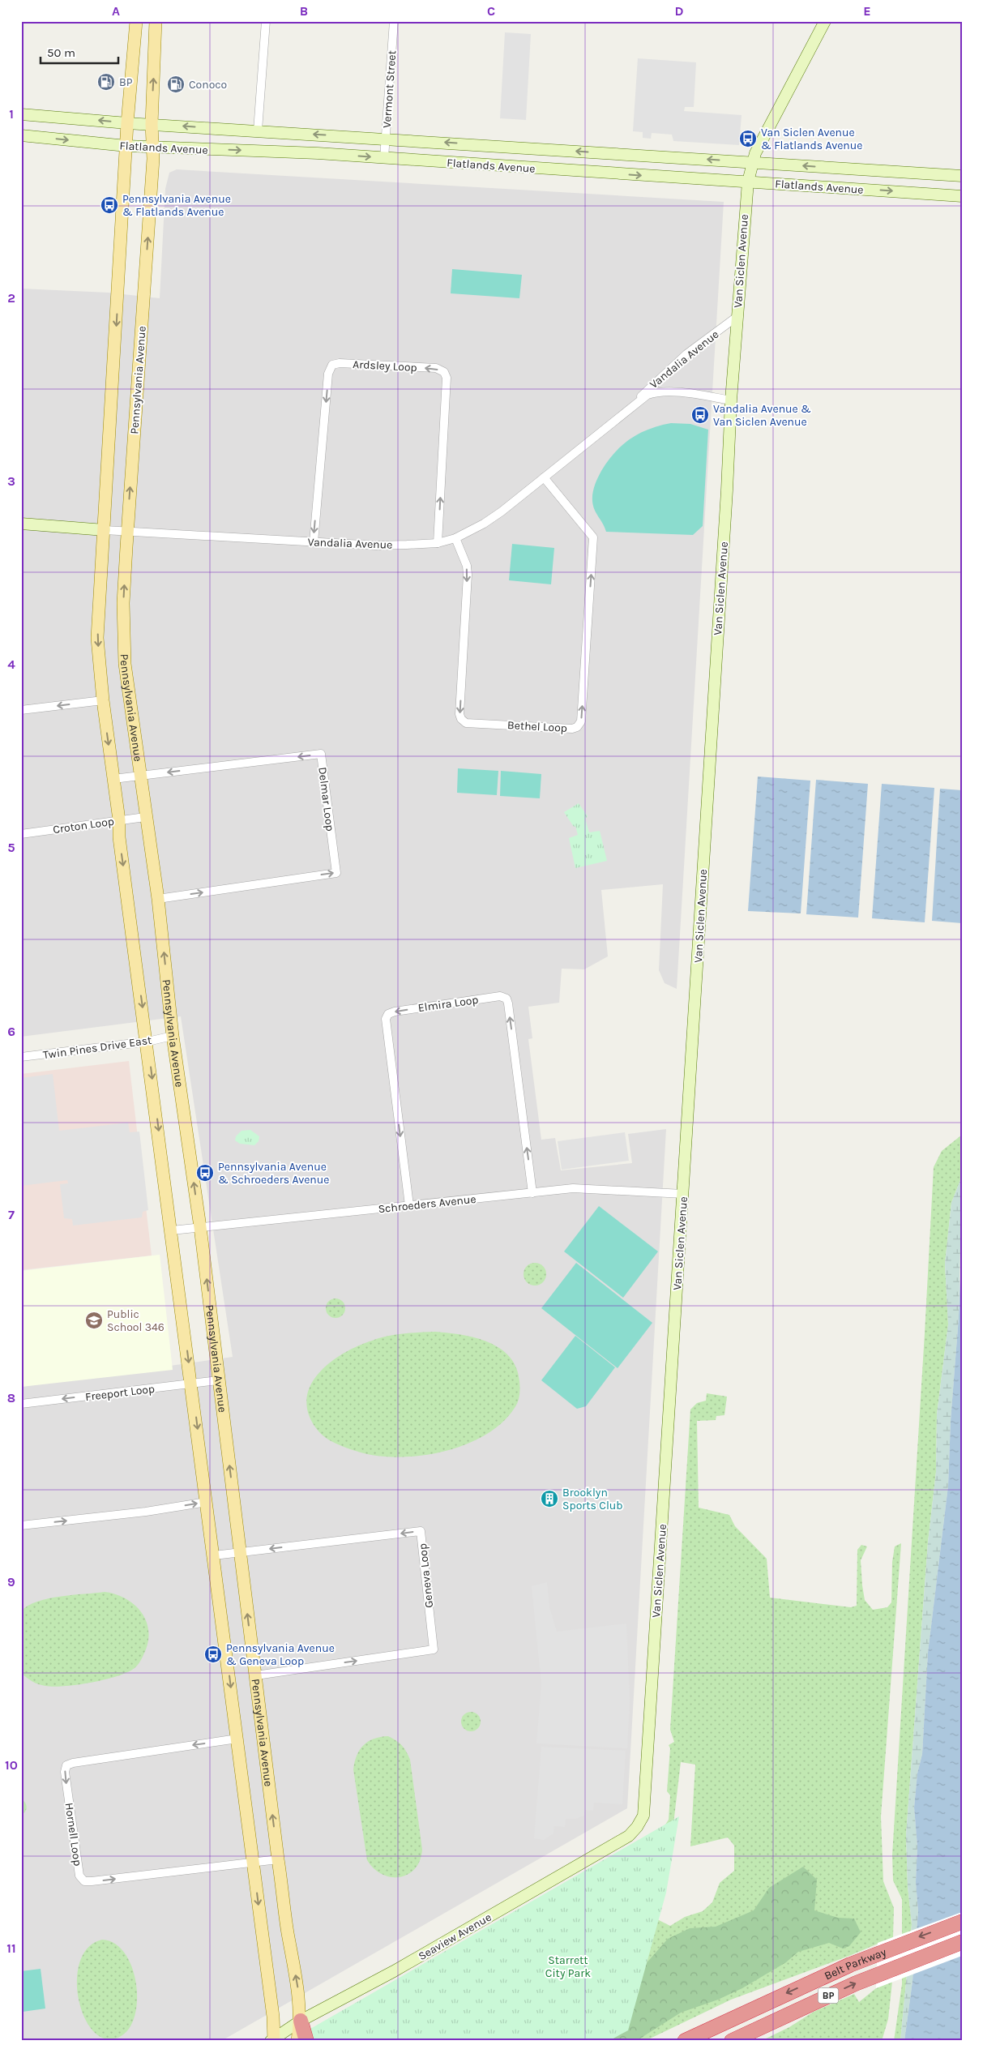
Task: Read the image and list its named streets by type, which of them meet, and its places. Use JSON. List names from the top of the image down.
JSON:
{
  "streets": {
    "highway": ["Belt Parkway", "BP"],
    "main road": ["Pennsylvania Avenue"],
    "street": [
      "Vermont Street",
      "Flatlands Avenue",
      "Van Siclen Avenue",
      "Vandalia Avenue",
      "Ardsley Loop",
      "Bethel Loop",
      "Delmar Loop",
      "Croton Loop",
      "Elmira Loop",
      "Twin Pines Drive East",
      "Schroeders Avenue",
      "Freeport Loop",
      "Geneva Loop",
      "Hornell Loop",
      "Seaview Avenue"
    ]
  },
  "crossings": [
    ["Vermont Street", "Flatlands Avenue"],
    ["Flatlands Avenue", "Van Siclen Avenue"],
    ["Flatlands Avenue", "Pennsylvania Avenue"],
    ["Van Siclen Avenue", "Vandalia Avenue"],
    ["Van Siclen Avenue", "Schroeders Avenue"],
    ["Van Siclen Avenue", "Seaview Avenue"],
    ["Vandalia Avenue", "Ardsley Loop"],
    ["Vandalia Avenue", "Pennsylvania Avenue"],
    ["Vandalia Avenue", "Bethel Loop"],
    ["Pennsylvania Avenue", "Delmar Loop"],
    ["Pennsylvania Avenue", "Croton Loop"],
    ["Pennsylvania Avenue", "Twin Pines Drive East"],
    ["Pennsylvania Avenue", "Schroeders Avenue"],
    ["Pennsylvania Avenue", "Freeport Loop"],
    ["Pennsylvania Avenue", "Geneva Loop"],
    ["Pennsylvania Avenue", "Hornell Loop"],
    ["Pennsylvania Avenue", "Seaview Avenue"],
    ["Elmira Loop", "Schroeders Avenue"]
  ],
  "one_way": ["Freeport Loop"],
  "parks": ["Starrett City Park"],
  "places": {
    "fuel station": ["BP", "Conoco"],
    "bus stop": [
      "Van Siclen Avenue & Flatlands Avenue",
      "Pennsylvania Avenue & Flatlands Avenue",
      "Vandalia Avenue & Van Siclen Avenue",
      "Pennsylvania Avenue & Schroeders Avenue",
      "Pennsylvania Avenue & Geneva Loop"
    ],
    "school or university": ["Public School 346"],
    "building": ["Brooklyn Sports Club"]
  },
  "scale_bar": "50 m",
  "grid": {
    "columns": [
      "A",
      "B",
      "C",
      "D",
      "E"
    ],
    "rows": [
      "1",
      "2",
      "3",
      "4",
      "5",
      "6",
      "7",
      "8",
      "9",
      "10",
      "11"
    ]
  }
}
